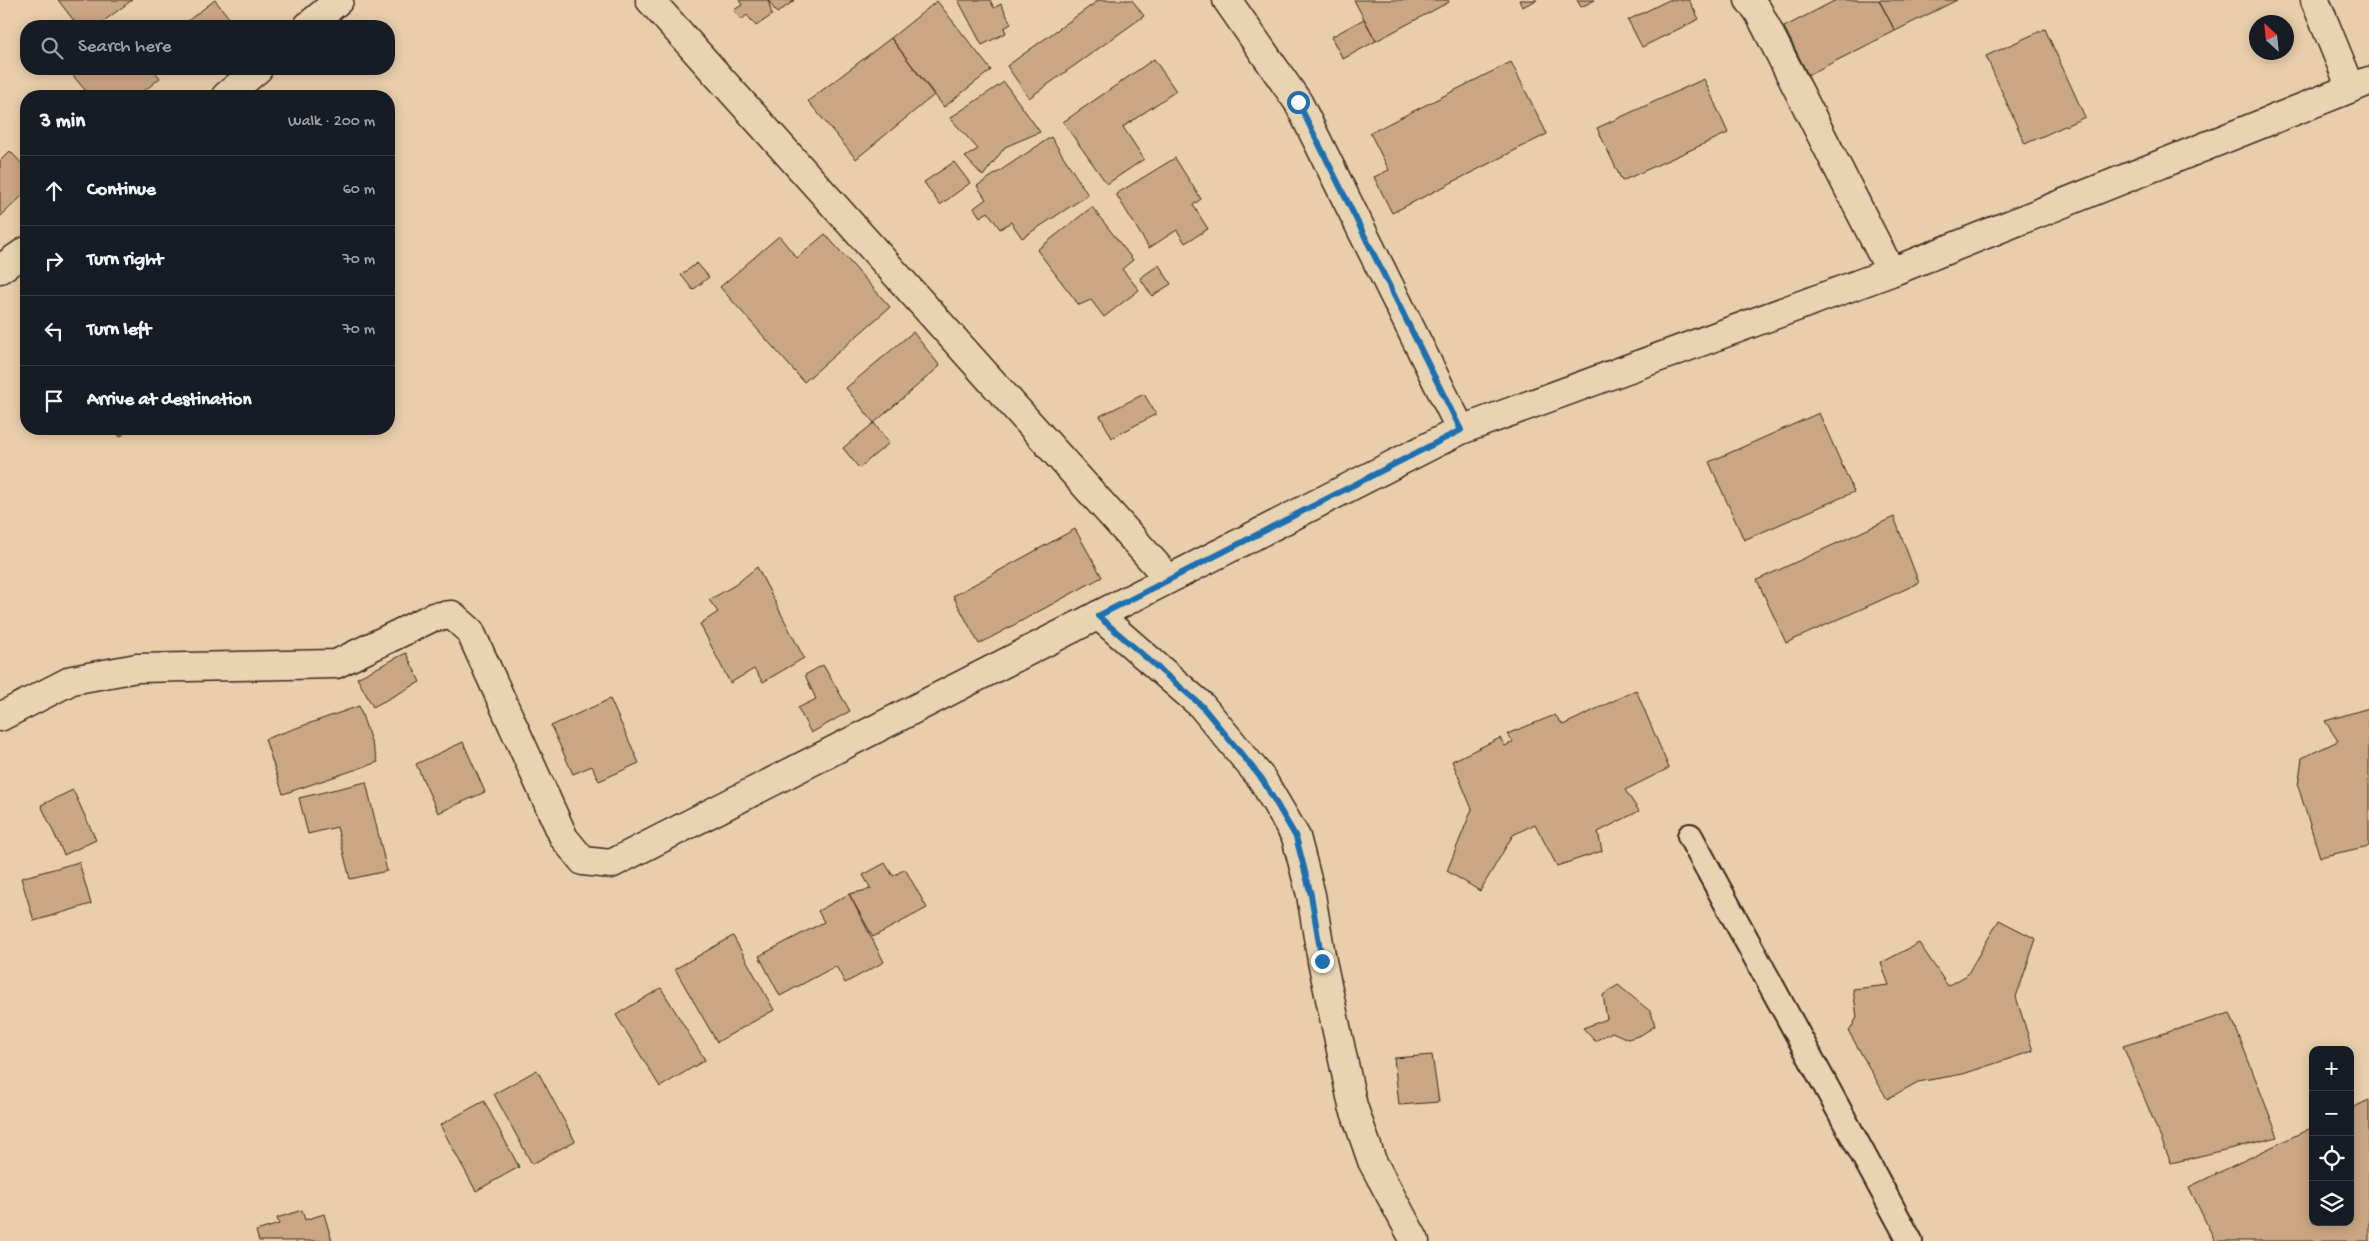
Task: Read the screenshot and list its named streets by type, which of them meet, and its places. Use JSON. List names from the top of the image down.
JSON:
{
  "north": "top left",
  "page": {
    "search": "Search here",
    "heading": ["3 min", "Walk · 200 m"],
    "list": [
      ["Continue", "60 m"],
      ["Turn right", "70 m"],
      ["Turn left", "70 m"],
      "Arrive at destination"
    ],
    "map_buttons": ["+", "−"]
  }
}
